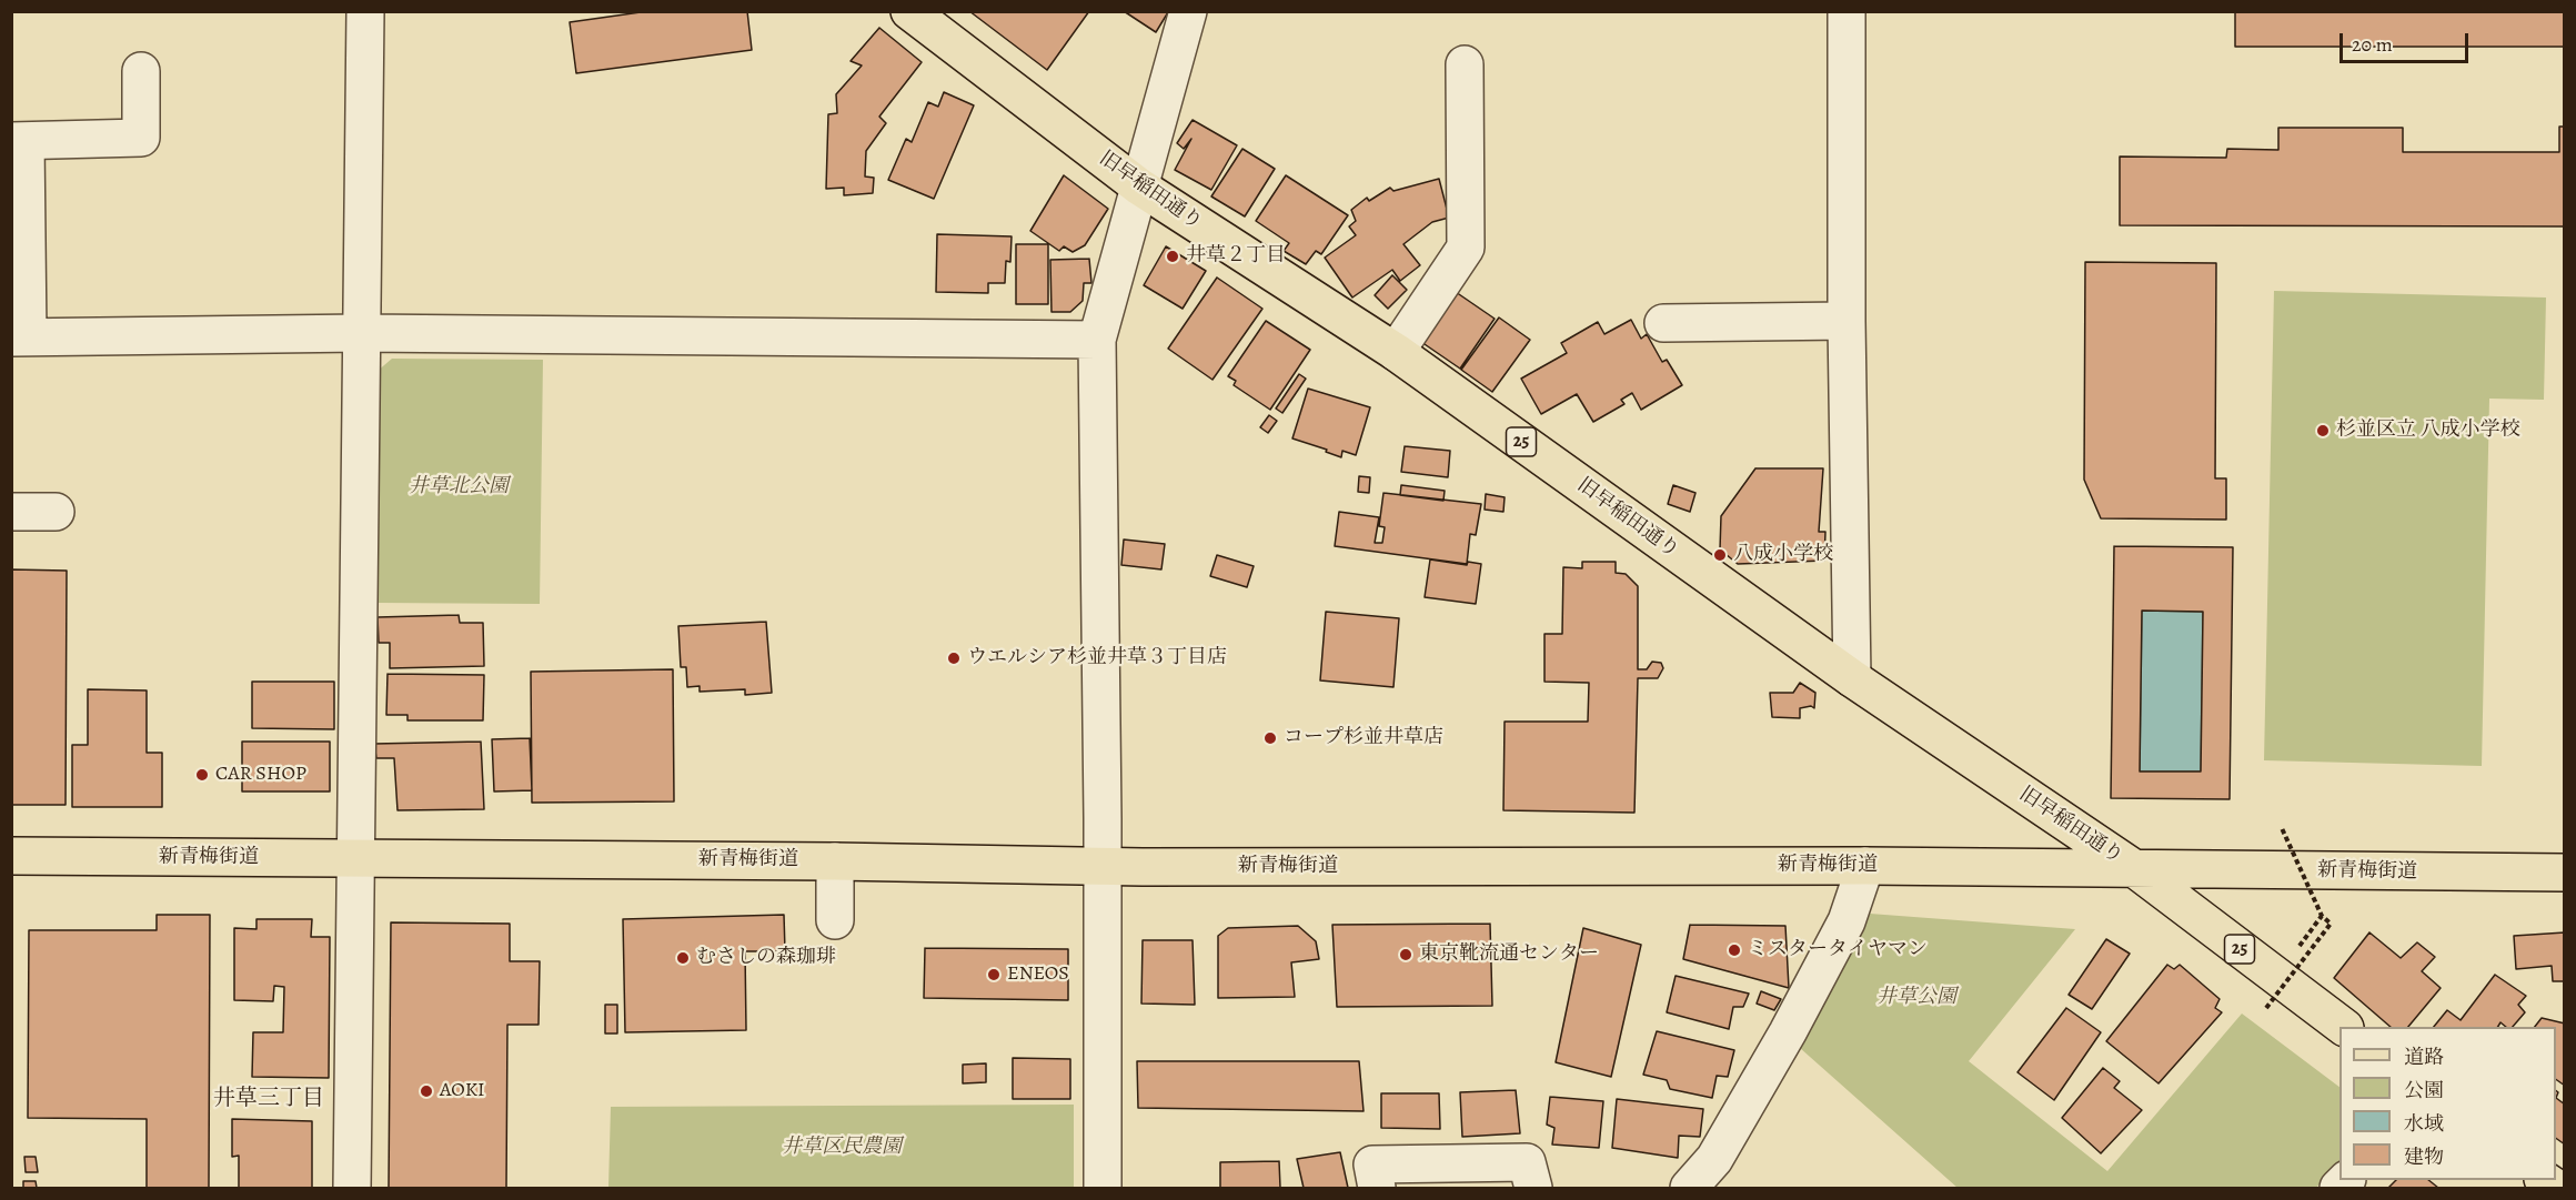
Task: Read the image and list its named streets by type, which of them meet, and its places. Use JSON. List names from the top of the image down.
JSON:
{
  "streets": {
    "main road": ["旧早稲田通り", "25", "新青梅街道"]
  },
  "crossings": [
    ["旧早稲田通り", "新青梅街道"]
  ],
  "districts": ["井草三丁目"],
  "parks": ["井草北公園", "井草公園", "井草区民農園"],
  "places": [
    "井草２丁目",
    "杉並区立 八成小学校",
    "八成小学校",
    "ウエルシア杉並井草３丁目店",
    "コープ杉並井草店",
    "CAR SHOP",
    "ミスタータイヤマン",
    "東京靴流通センター",
    "むさしの森珈琲",
    "ENEOS",
    "AOKI"
  ],
  "legend": [
    "道路",
    "公園",
    "水域",
    "建物"
  ],
  "scale_bar": "20 m"
}
